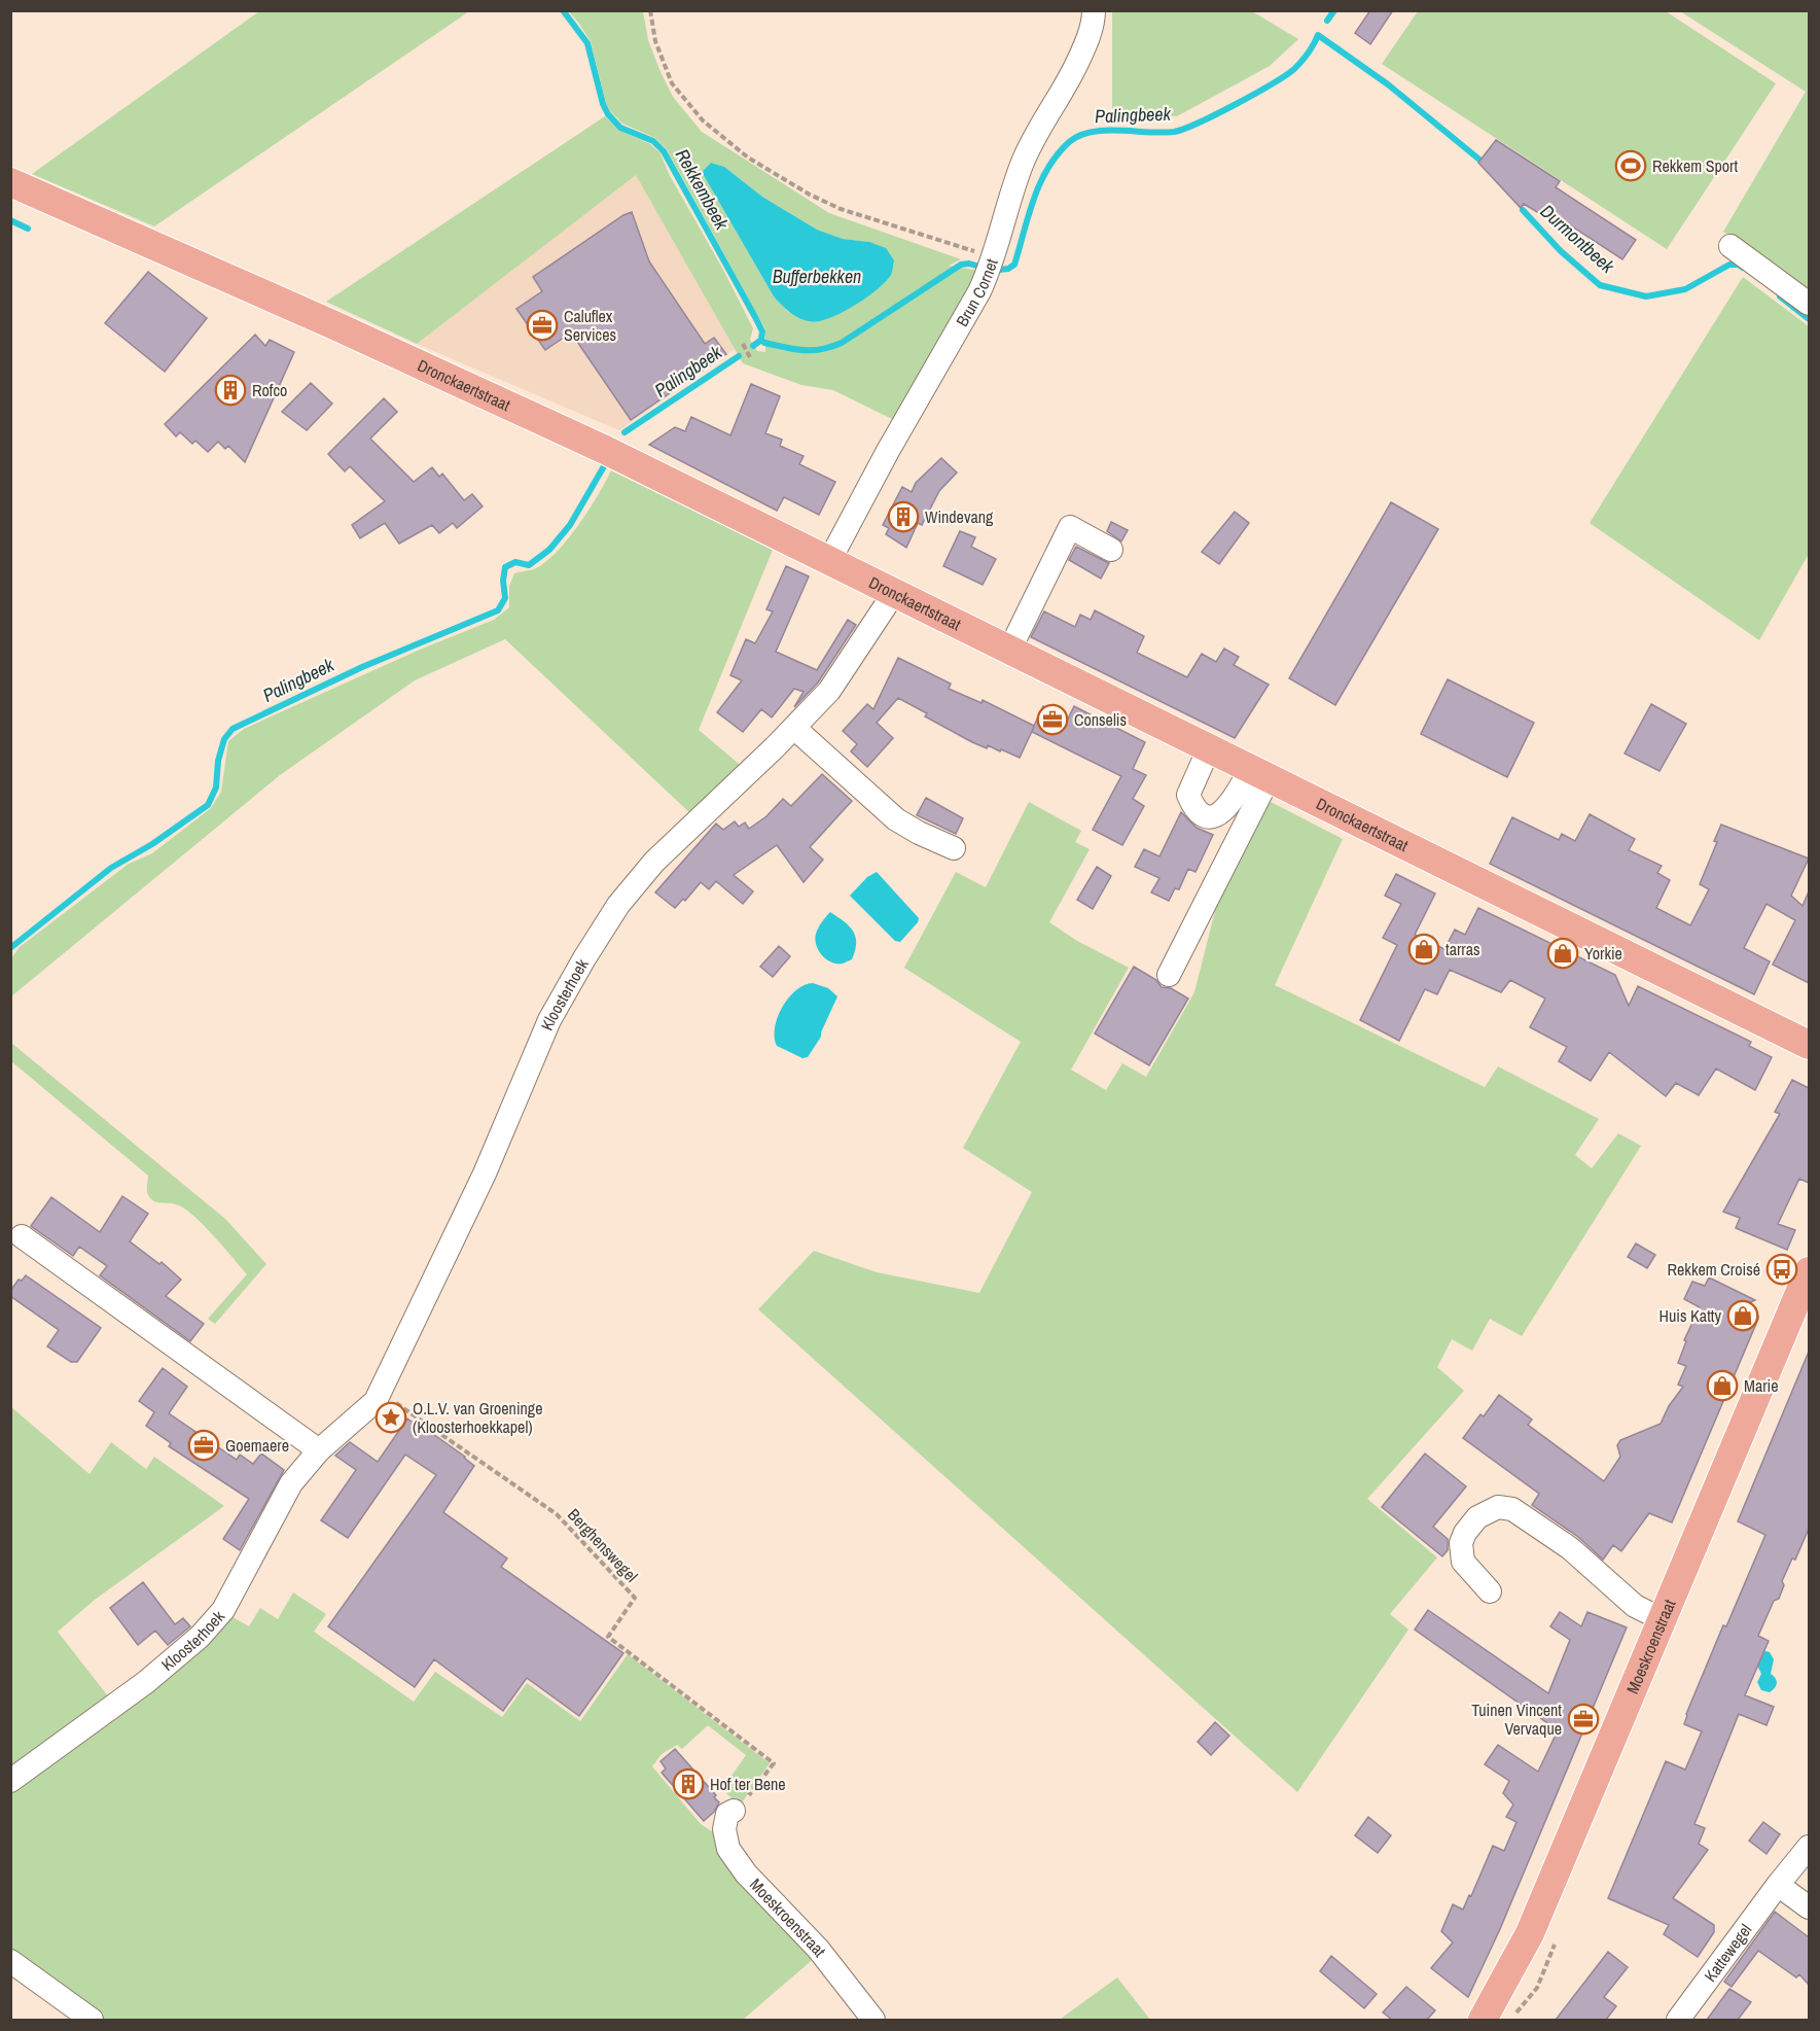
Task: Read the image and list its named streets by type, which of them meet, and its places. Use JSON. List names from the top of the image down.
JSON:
{
  "streets": {
    "main road": ["Dronckaertstraat", "Moeskroenstraat"],
    "street": ["Brun Cornet", "Kloosterhoek", "Kattewegel"],
    "path": ["Berghenswegel"]
  },
  "crossings": [
    ["Brun Cornet", "Dronckaertstraat"],
    ["Dronckaertstraat", "Kloosterhoek"],
    ["Kloosterhoek", "Berghenswegel"],
    ["Berghenswegel", "Moeskroenstraat"]
  ],
  "water": [
    "Palingbeek",
    "Rekkembeek",
    "Durmontbeek",
    "Bufferbekken"
  ],
  "places": {
    "sports": ["Rekkem Sport"],
    "office": [
      "Caluflex Services",
      "Conselis",
      "Goemaere",
      "Tuinen Vincent Vervaque"
    ],
    "building": ["Rofco", "Windevang", "Hof ter Bene"],
    "shop": [
      "tarras",
      "Yorkie",
      "Huis Katty",
      "Marie"
    ],
    "bus stop": ["Rekkem Croisé"],
    "place": ["O.L.V. van Groeninge (Kloosterhoekkapel)"]
  }
}
